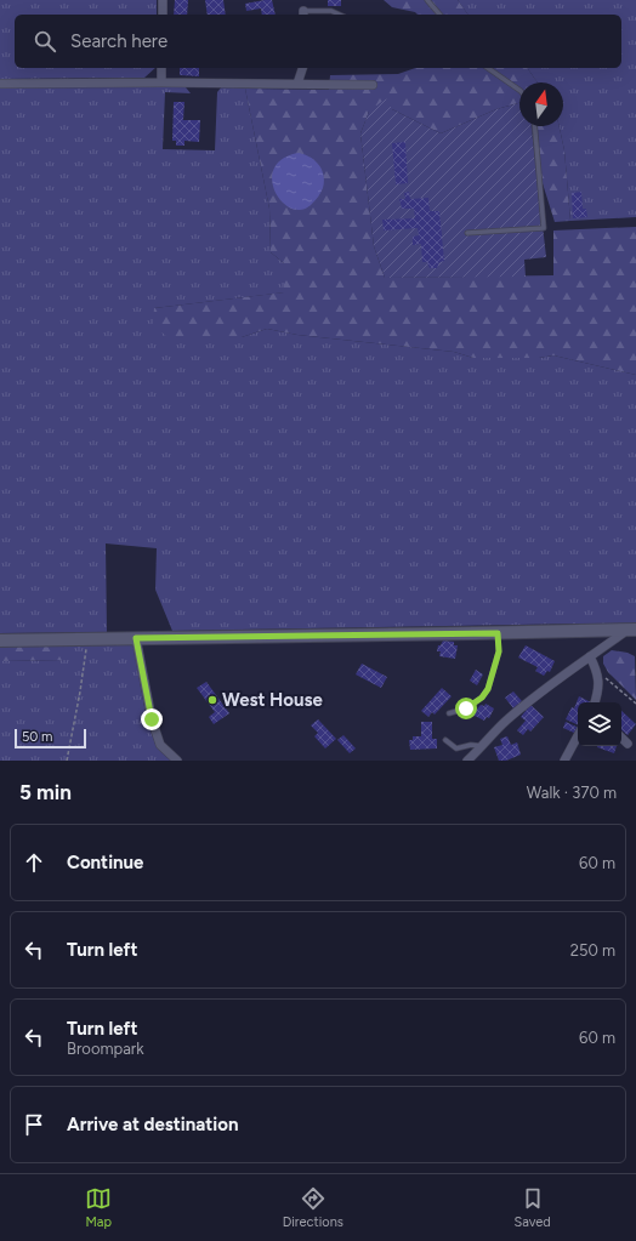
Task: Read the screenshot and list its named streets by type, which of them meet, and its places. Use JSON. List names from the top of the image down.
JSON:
{
  "places": ["West House"],
  "scale_bar": "50 m",
  "north": "top",
  "page": {
    "search": "Search here",
    "scale": "50 m",
    "heading": ["5 min", "Walk · 370 m"],
    "list": [
      ["Continue", "60 m"],
      ["Turn left", "250 m"],
      ["Turn left", "Broompark", "60 m"],
      "Arrive at destination"
    ],
    "nav": ["Map", "Directions", "Saved"]
  }
}
